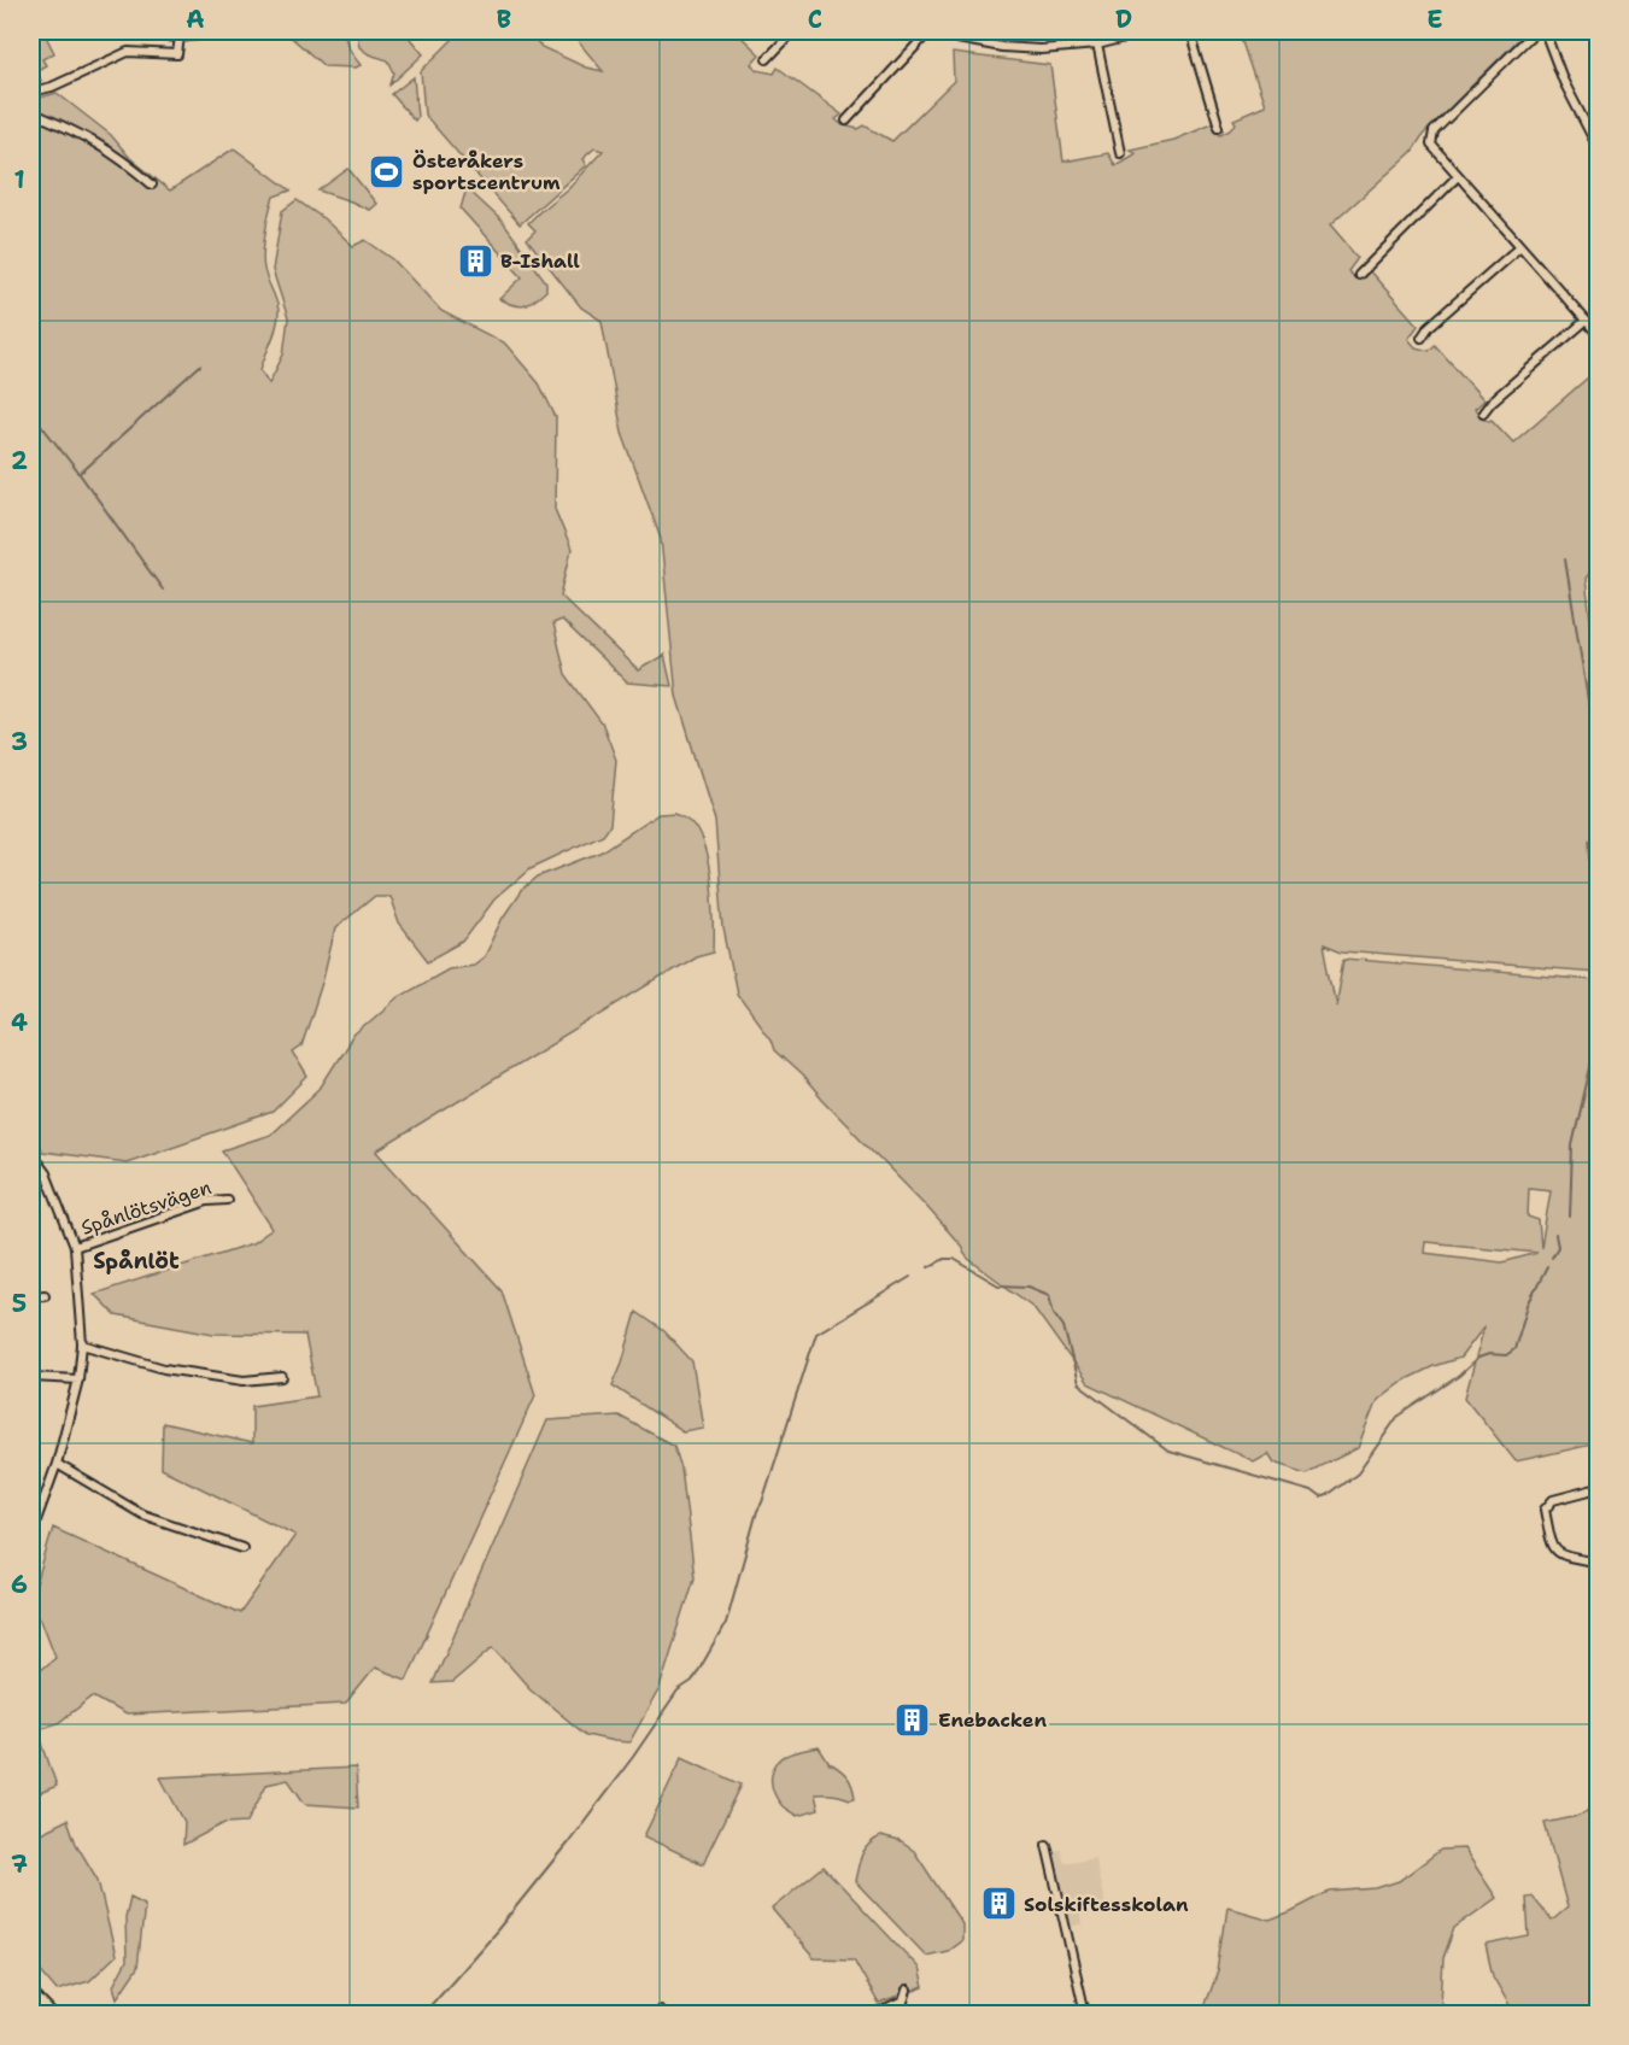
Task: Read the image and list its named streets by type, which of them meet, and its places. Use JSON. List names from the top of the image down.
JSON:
{
  "streets": {
    "street": ["Spånlötsvägen"]
  },
  "districts": ["Spånlöt"],
  "places": {
    "sports": ["Österåkers sportscentrum"],
    "building": ["B-Ishall", "Enebacken", "Solskiftesskolan"]
  },
  "grid": {
    "columns": [
      "A",
      "B",
      "C",
      "D",
      "E"
    ],
    "rows": [
      "1",
      "2",
      "3",
      "4",
      "5",
      "6",
      "7"
    ]
  }
}
